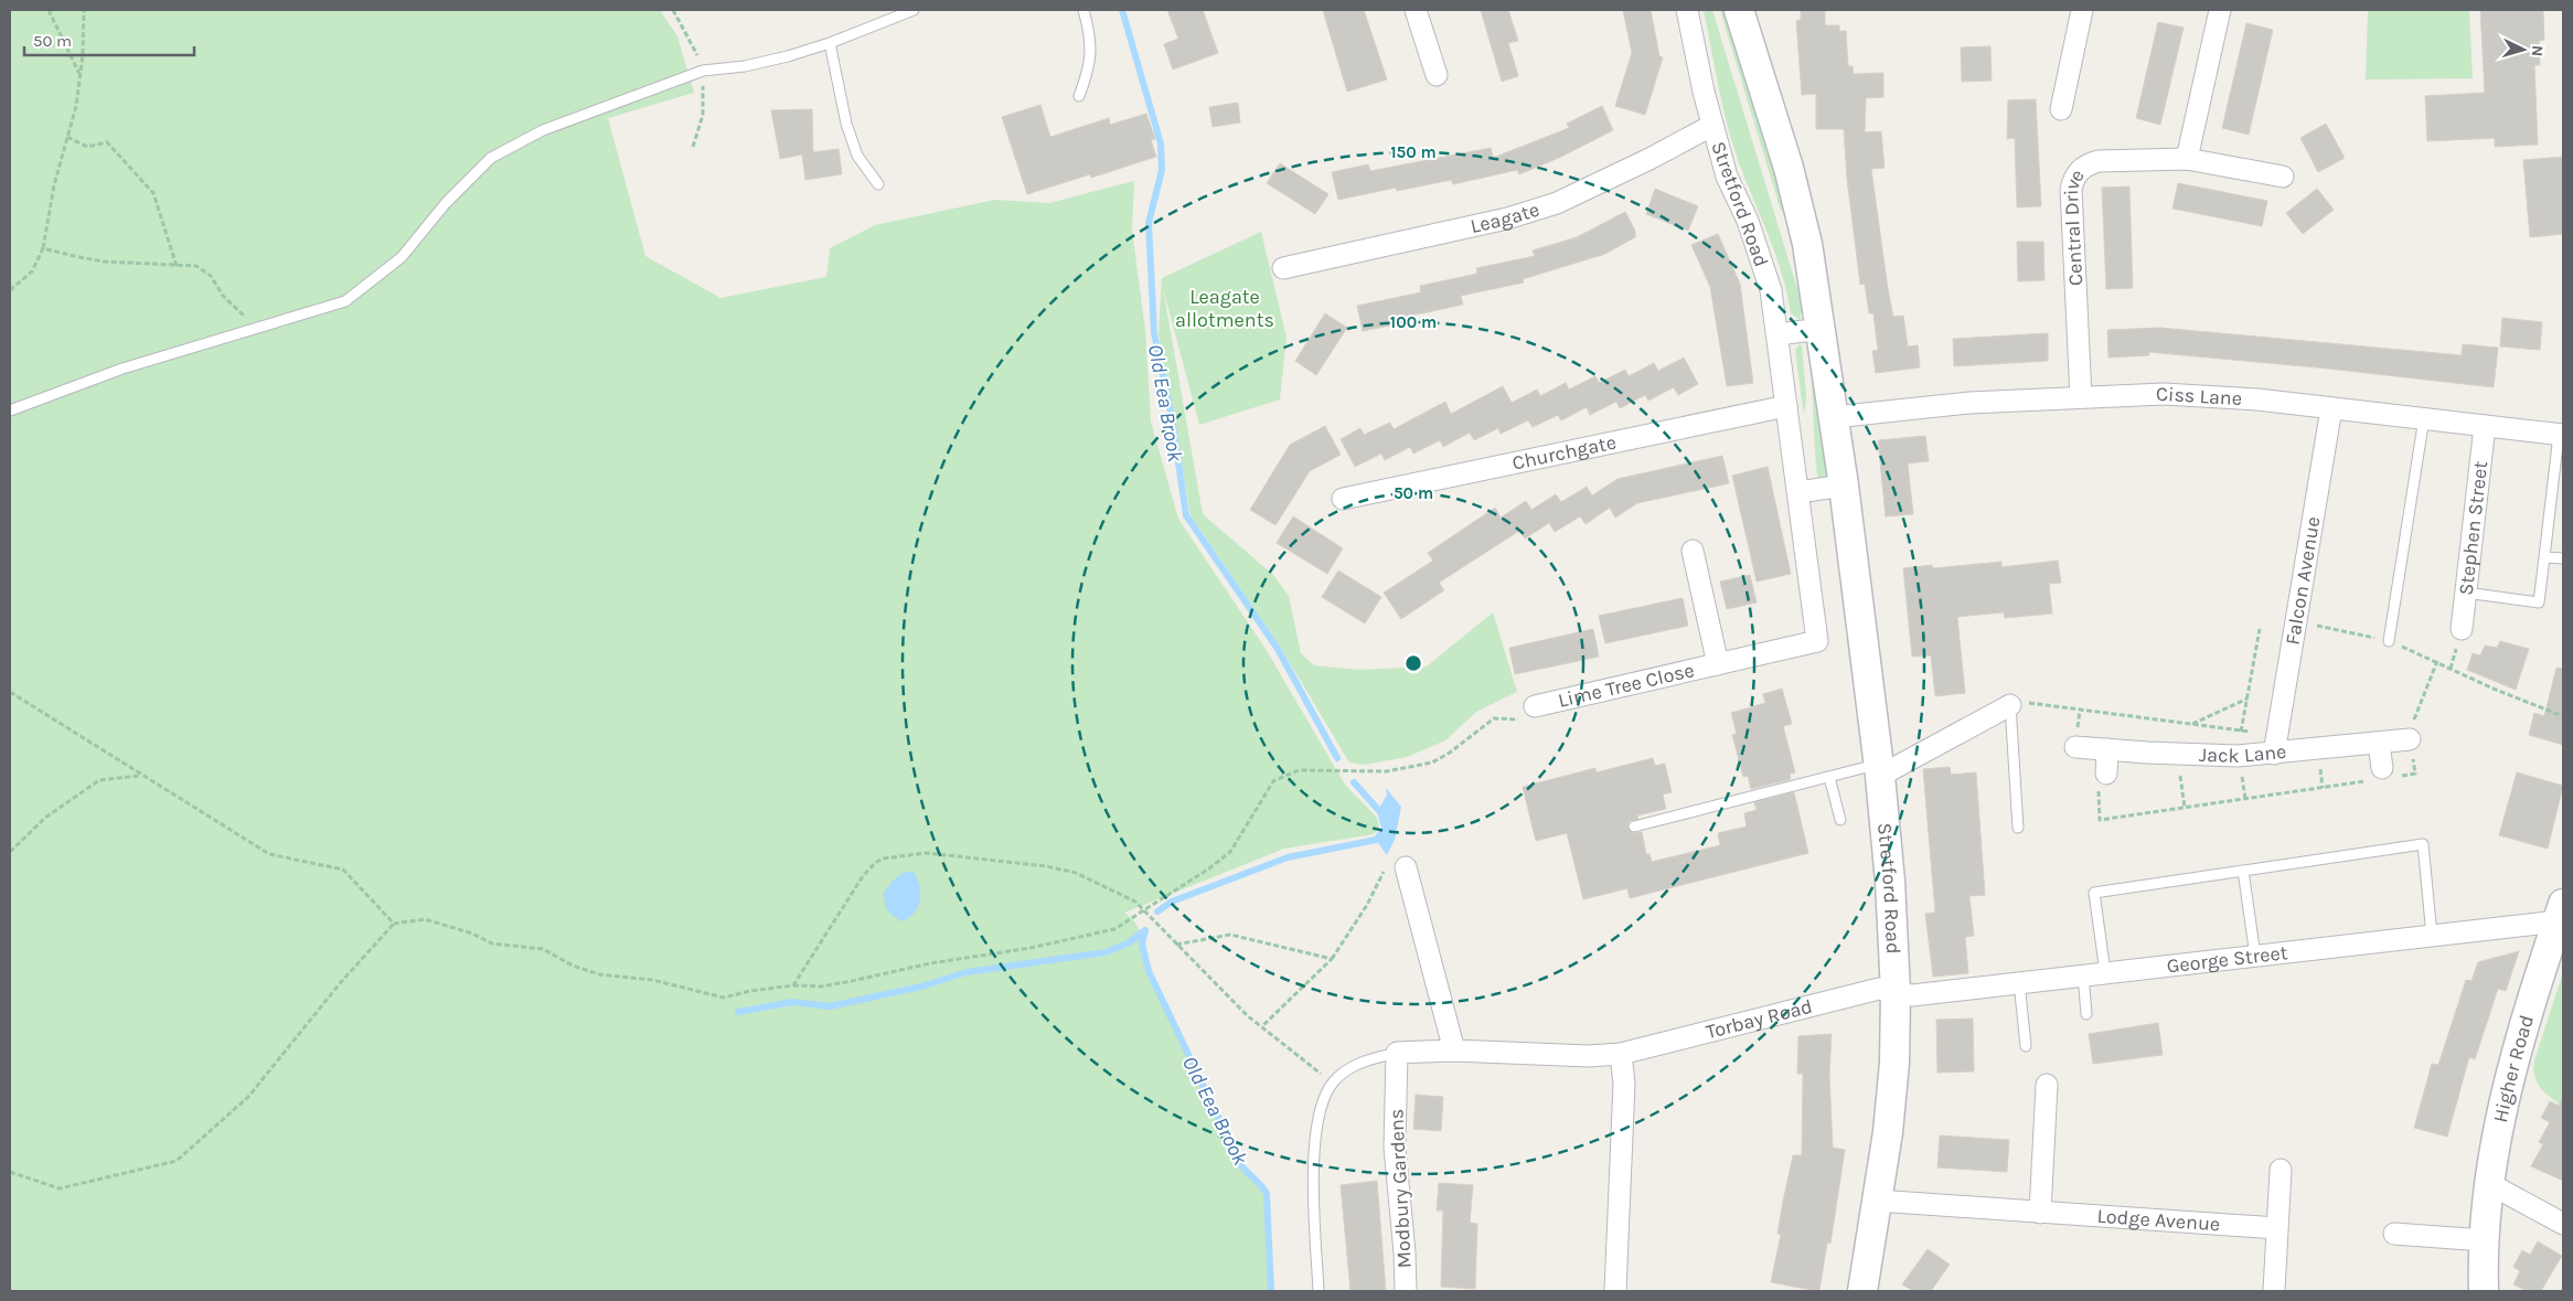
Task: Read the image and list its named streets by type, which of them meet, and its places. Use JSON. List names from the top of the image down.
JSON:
{
  "streets": {
    "main road": ["Stretford Road", "Higher Road"],
    "street": [
      "Leagate",
      "Central Drive",
      "Ciss Lane",
      "Churchgate",
      "Stephen Street",
      "Falcon Avenue",
      "Lime Tree Close",
      "Jack Lane",
      "George Street",
      "Torbay Road",
      "Modbury Gardens",
      "Lodge Avenue"
    ]
  },
  "crossings": [
    ["Stretford Road", "Leagate"],
    ["Stretford Road", "Ciss Lane"],
    ["Stretford Road", "Churchgate"],
    ["Stretford Road", "Lime Tree Close"],
    ["Stretford Road", "George Street"],
    ["Stretford Road", "Torbay Road"],
    ["Stretford Road", "Lodge Avenue"],
    ["Central Drive", "Ciss Lane"],
    ["Ciss Lane", "Stephen Street"],
    ["Ciss Lane", "Falcon Avenue"],
    ["Falcon Avenue", "Jack Lane"],
    ["George Street", "Torbay Road"],
    ["George Street", "Higher Road"],
    ["Torbay Road", "Modbury Gardens"]
  ],
  "water": ["Old Eea Brook"],
  "parks": ["Leagate allotments"],
  "scale_bar": "50 m",
  "north": "right",
  "rings": ["150 m", "100 m", "50 m"]
}
